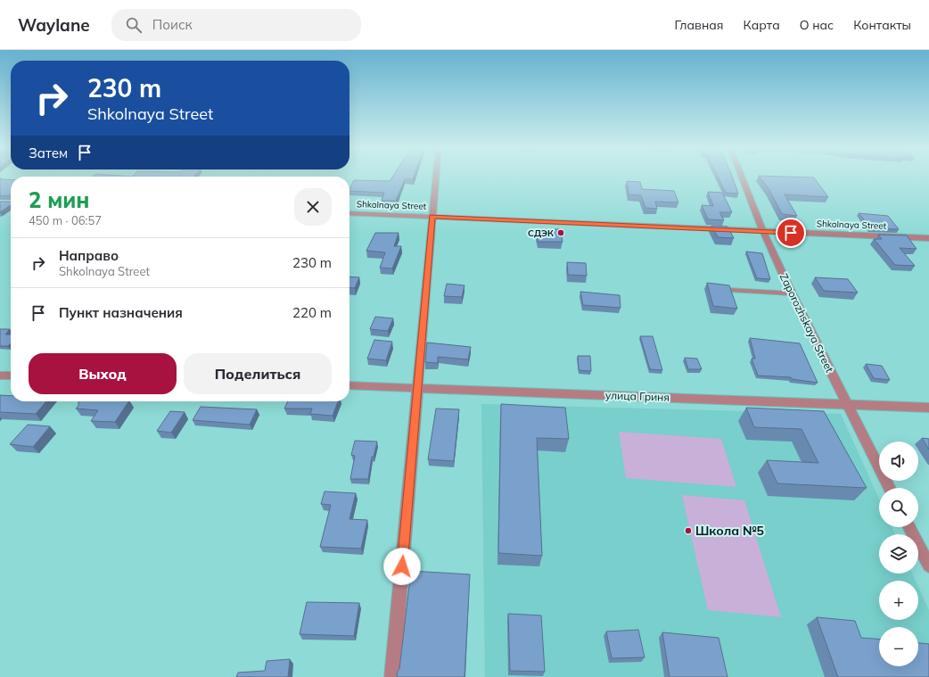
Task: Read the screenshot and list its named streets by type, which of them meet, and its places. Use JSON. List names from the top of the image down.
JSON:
{
  "streets": {
    "street": ["Shkolnaya Street", "Zaporozhskaya Street", "улица Гриня"]
  },
  "crossings": [
    ["Shkolnaya Street", "Zaporozhskaya Street"],
    ["Zaporozhskaya Street", "улица Гриня"]
  ],
  "places": ["СДЭК", "Школа №5"],
  "page": {
    "header": "Waylane",
    "search": "Поиск",
    "nav": [
      "Главная",
      "Карта",
      "О нас",
      "Контакты"
    ],
    "turn": ["230 m", "Shkolnaya Street"],
    "then": "Затем",
    "heading": ["2 мин", "450 m · 06:57"],
    "list": [
      {
        "name": "Направо",
        "note": "Shkolnaya Street",
        "value": "230 m"
      },
      {
        "name": "Пункт назначения",
        "value": "220 m"
      }
    ],
    "buttons": ["Выход", "Поделиться"],
    "map_buttons": ["+", "−"]
  }
}
